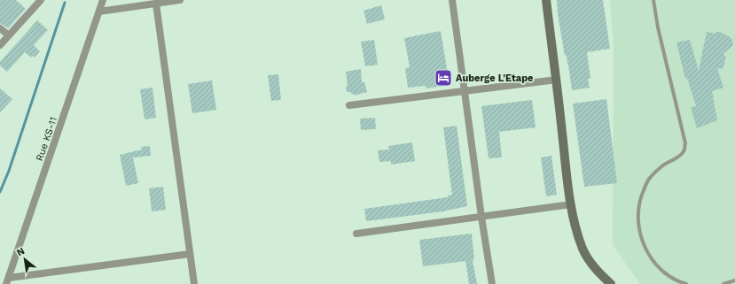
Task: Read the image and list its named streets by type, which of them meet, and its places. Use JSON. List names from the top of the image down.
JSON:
{
  "streets": {
    "street": ["Rue KS-11"]
  },
  "places": {
    "hotel": ["Auberge L'Etape"]
  },
  "north": "top left"
}
